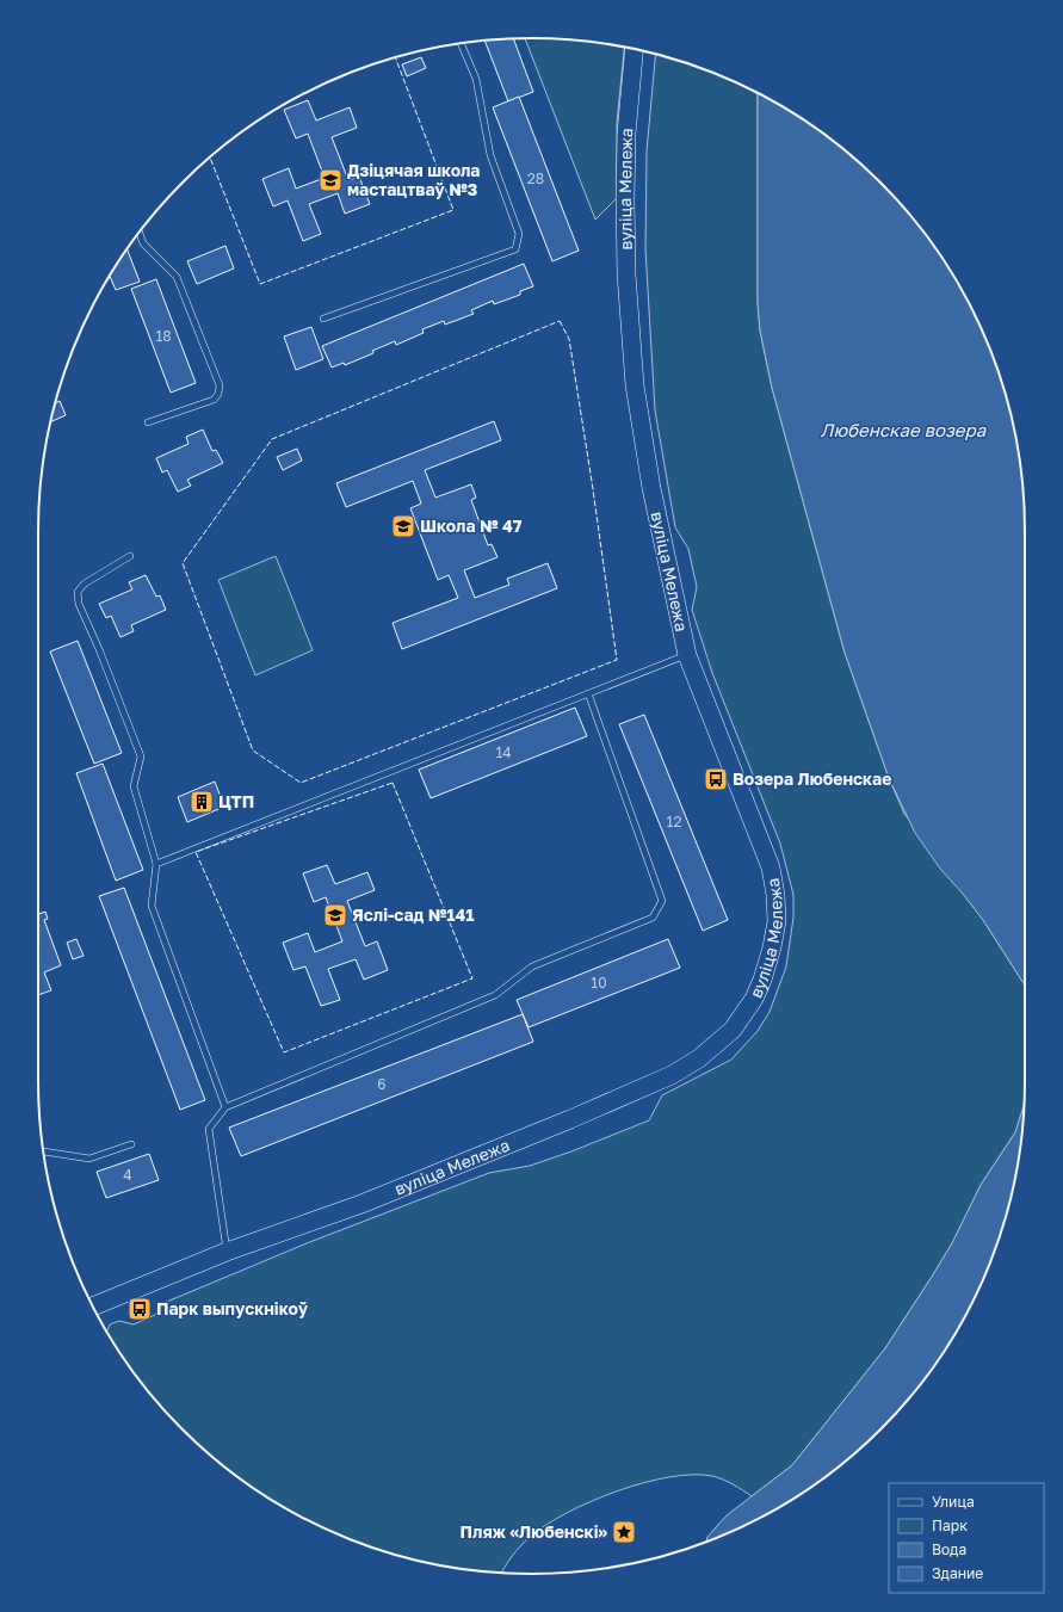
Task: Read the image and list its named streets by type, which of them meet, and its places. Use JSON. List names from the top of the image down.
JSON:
{
  "streets": {
    "main road": ["вуліца Мележа"]
  },
  "water": ["Любенскае возера"],
  "places": {
    "school or university": ["Дзіцячая школа мастацтваў №3", "Школа № 47", "Яслі-сад №141"],
    "bus stop": ["Возера Любенскае", "Парк выпускнікоў"],
    "building": ["ЦТП"],
    "place": ["Пляж «Любенскі»"]
  },
  "house_numbers": [
    "28",
    "18",
    "14",
    "12",
    "10",
    "6",
    "4"
  ],
  "legend": [
    "Улица",
    "Парк",
    "Вода",
    "Здание"
  ]
}
